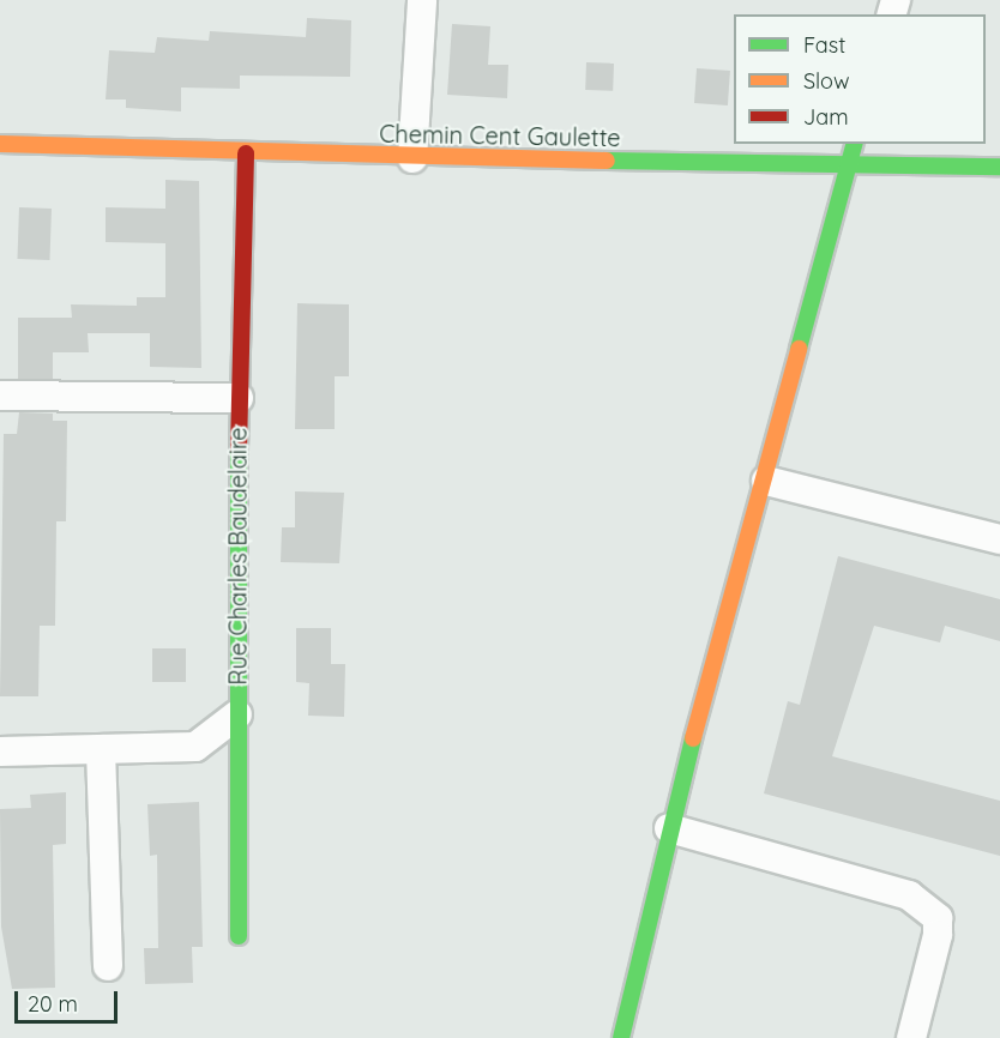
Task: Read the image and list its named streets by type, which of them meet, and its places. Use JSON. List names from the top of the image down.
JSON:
{
  "streets": {
    "street": ["Chemin Cent Gaulette", "Rue Charles Baudelaire"]
  },
  "crossings": [
    ["Chemin Cent Gaulette", "Rue Charles Baudelaire"]
  ],
  "legend": ["Fast", "Slow", "Jam"],
  "scale_bar": "20 m"
}
